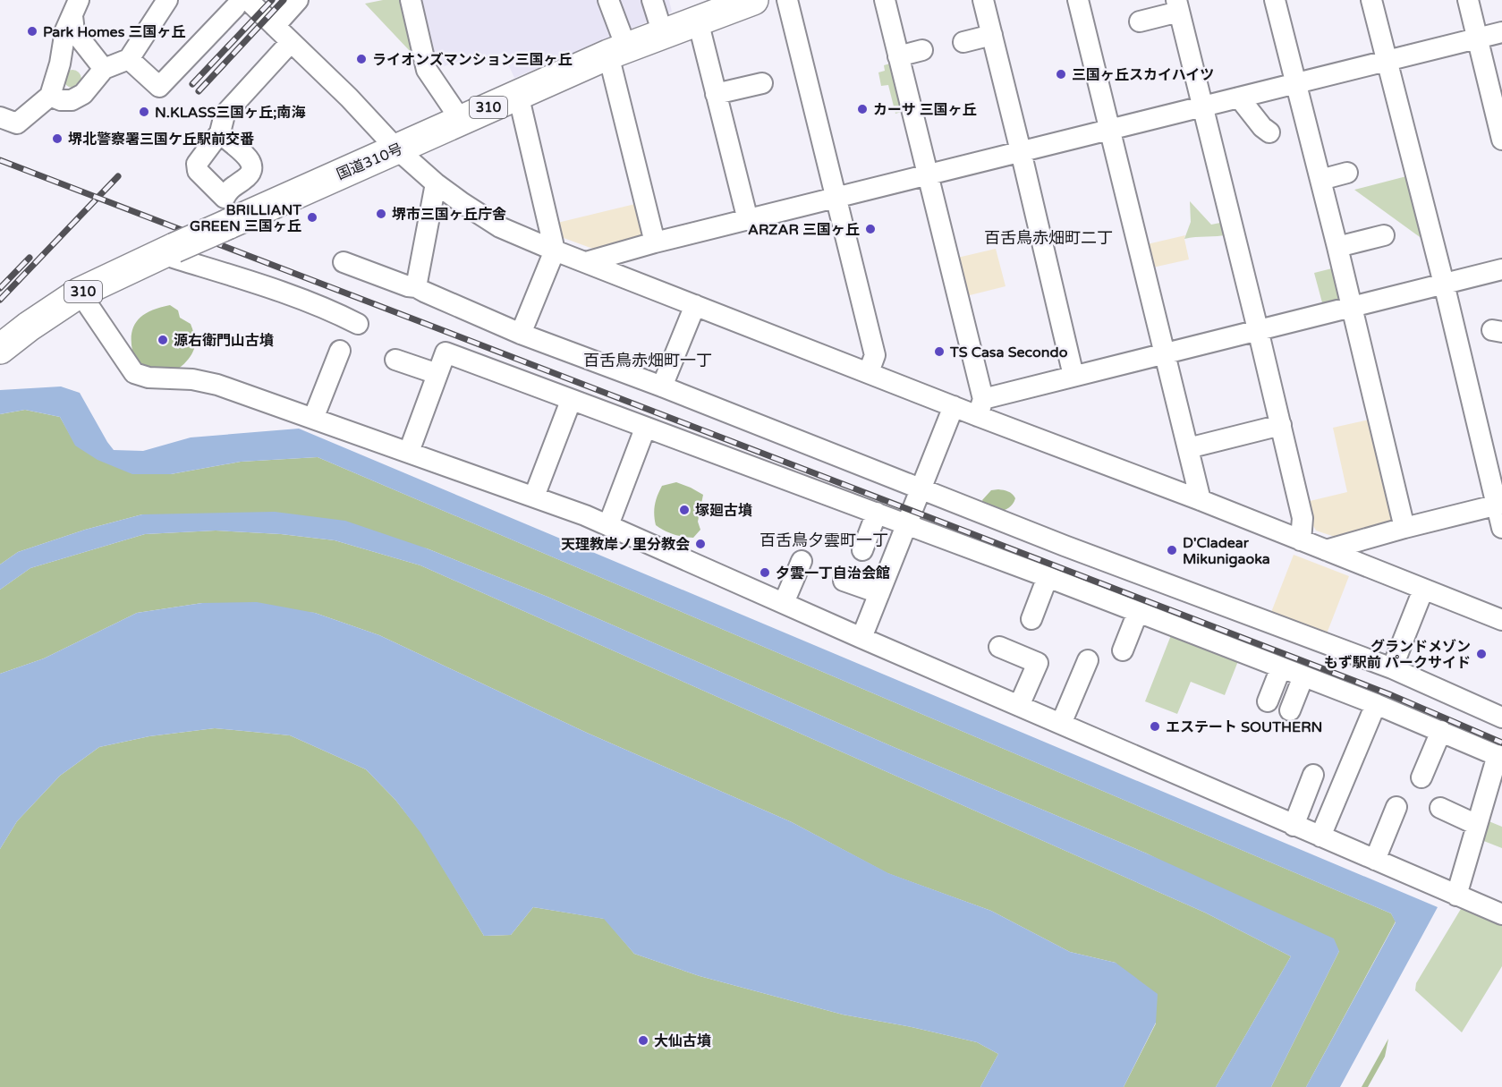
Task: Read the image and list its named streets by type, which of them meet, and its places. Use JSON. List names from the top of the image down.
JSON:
{
  "streets": {
    "highway": ["310", "国道310号"]
  },
  "districts": ["百舌鳥赤畑町二丁", "百舌鳥赤畑町一丁", "百舌鳥夕雲町一丁"],
  "places": [
    "Park Homes 三国ヶ丘",
    "ライオンズマンション三国ヶ丘",
    "三国ヶ丘スカイハイツ",
    "カーサ 三国ヶ丘",
    "N.KLASS三国ヶ丘;南海",
    "堺北警察署三国ケ丘駅前交番",
    "堺市三国ヶ丘庁舎",
    "BRILLIANT GREEN 三国ヶ丘",
    "ARZAR 三国ヶ丘",
    "源右衛門山古墳",
    "TS Casa Secondo",
    "塚廻古墳",
    "天理教岸ノ里分教会",
    "D'Cladear Mikunigaoka",
    "夕雲一丁自治会館",
    "グランドメゾン もず駅前 パークサイド",
    "エステート SOUTHERN",
    "大仙古墳"
  ]
}
